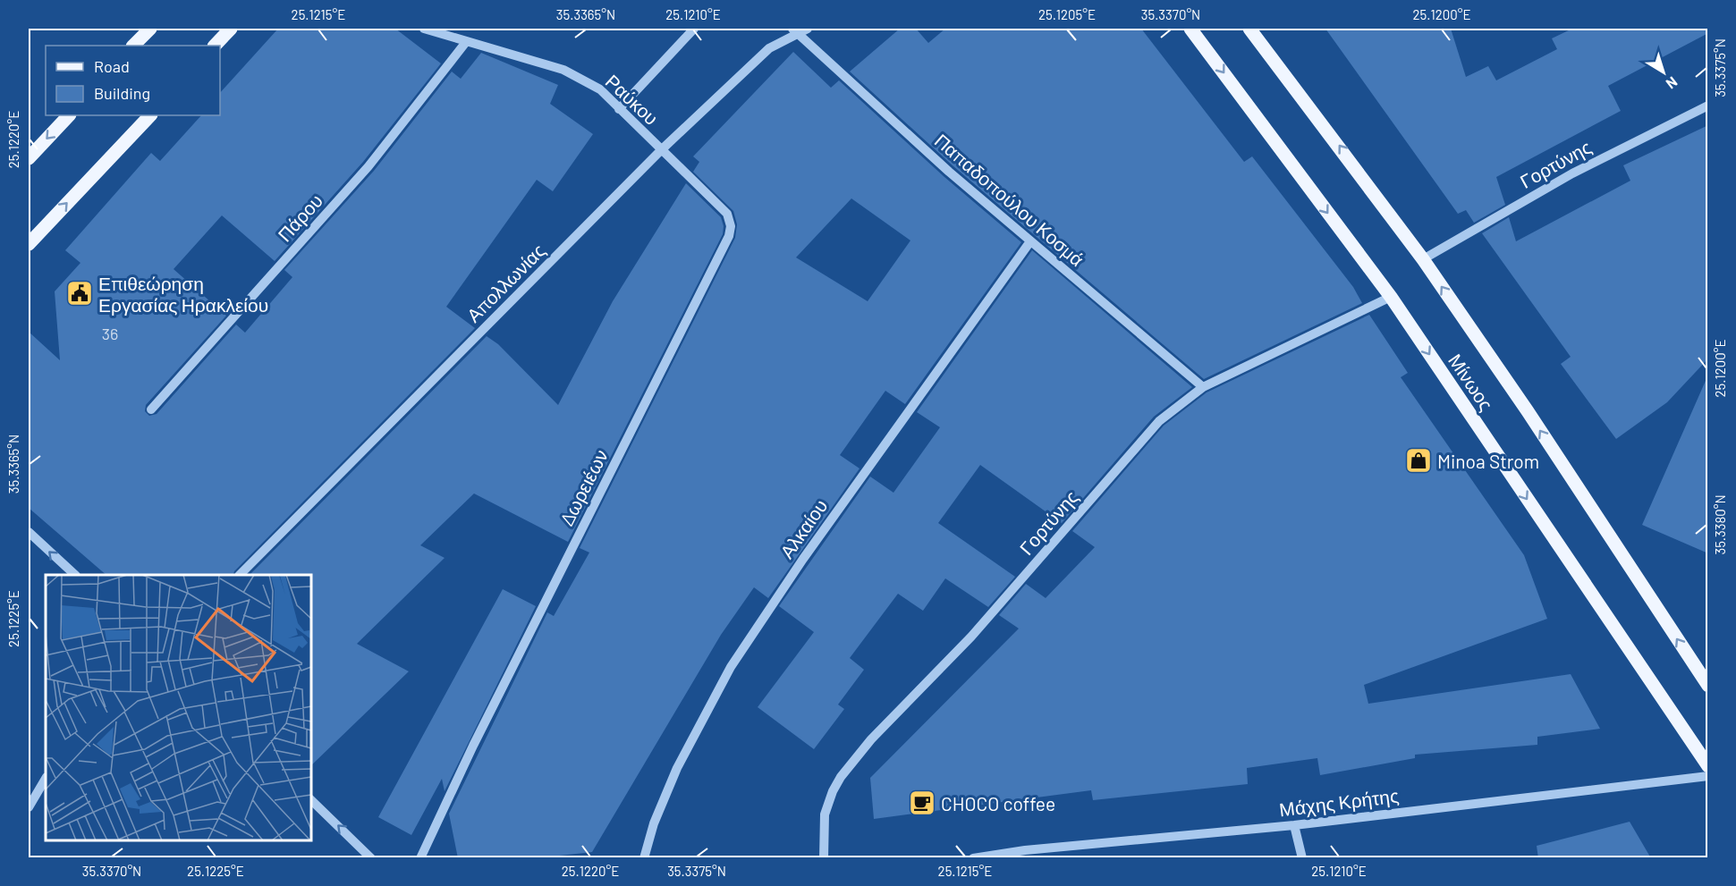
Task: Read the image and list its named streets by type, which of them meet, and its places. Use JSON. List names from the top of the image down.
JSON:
{
  "streets": {
    "main road": ["Μίνωος"],
    "street": [
      "Ραύκου",
      "Γορτύνης",
      "Παπαδοπούλου Κοσμά",
      "Πάρου",
      "Απολλωνίας",
      "Δωρειέων",
      "Αλκαίου",
      "Μάχης Κρήτης"
    ]
  },
  "crossings": [
    ["Ραύκου", "Πάρου"],
    ["Ραύκου", "Απολλωνίας"],
    ["Ραύκου", "Δωρειέων"],
    ["Γορτύνης", "Παπαδοπούλου Κοσμά"],
    ["Γορτύνης", "Μίνωος"],
    ["Παπαδοπούλου Κοσμά", "Απολλωνίας"],
    ["Παπαδοπούλου Κοσμά", "Αλκαίου"],
    ["Απολλωνίας", "Δωρειέων"]
  ],
  "places": {
    "public building": ["Επιθεώρηση Εργασίας Ηρακλείου"],
    "shop": ["Minoa Strom"],
    "cafe": ["CHOCO coffee"]
  },
  "house_numbers": ["36"],
  "legend": ["Road", "Building"],
  "north": "bottom right",
  "coordinates": [
    "25.1215°E",
    "35.3365°N",
    "25.1210°E",
    "25.1205°E",
    "35.3370°N",
    "25.1200°E",
    "35.3375°N",
    "25.1220°E",
    "35.3380°N",
    "25.1225°E"
  ]
}
